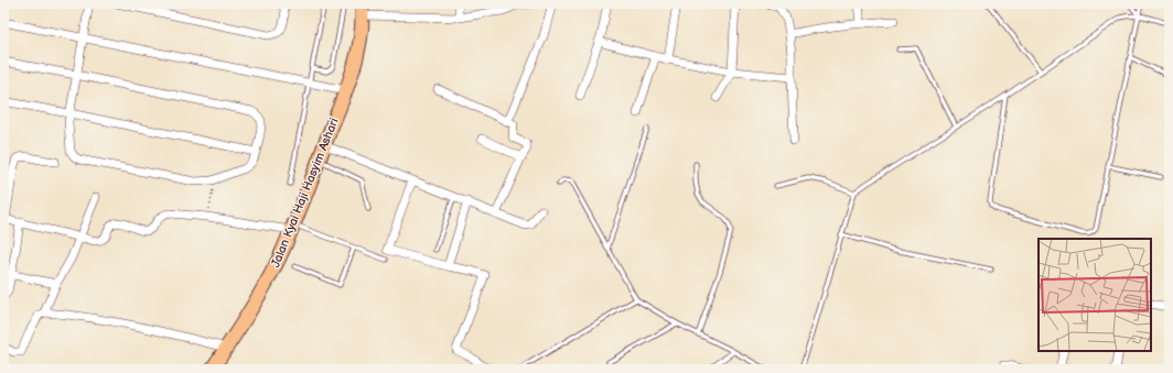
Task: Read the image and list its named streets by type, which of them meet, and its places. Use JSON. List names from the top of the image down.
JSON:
{
  "streets": {
    "main road": ["Jalan Kyai Haji Hasyim Ashari"]
  }
}
